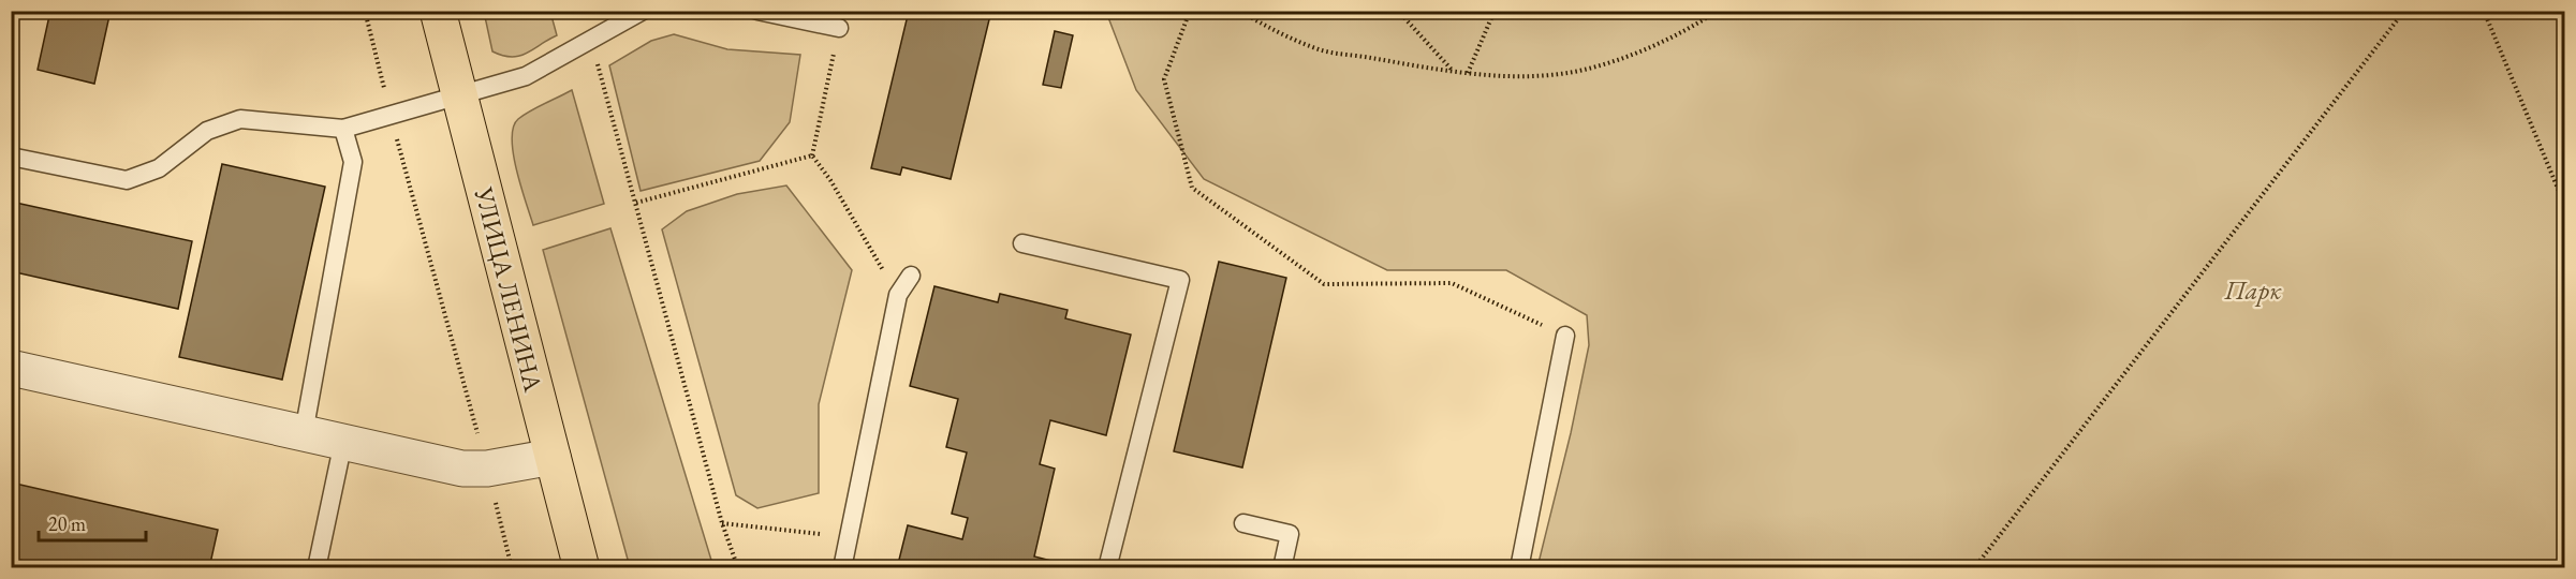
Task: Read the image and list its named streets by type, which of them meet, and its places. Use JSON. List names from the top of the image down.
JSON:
{
  "streets": {
    "main road": ["УЛИЦА ЛЕНИНА"]
  },
  "parks": ["Парк"],
  "scale_bar": "20 m"
}
